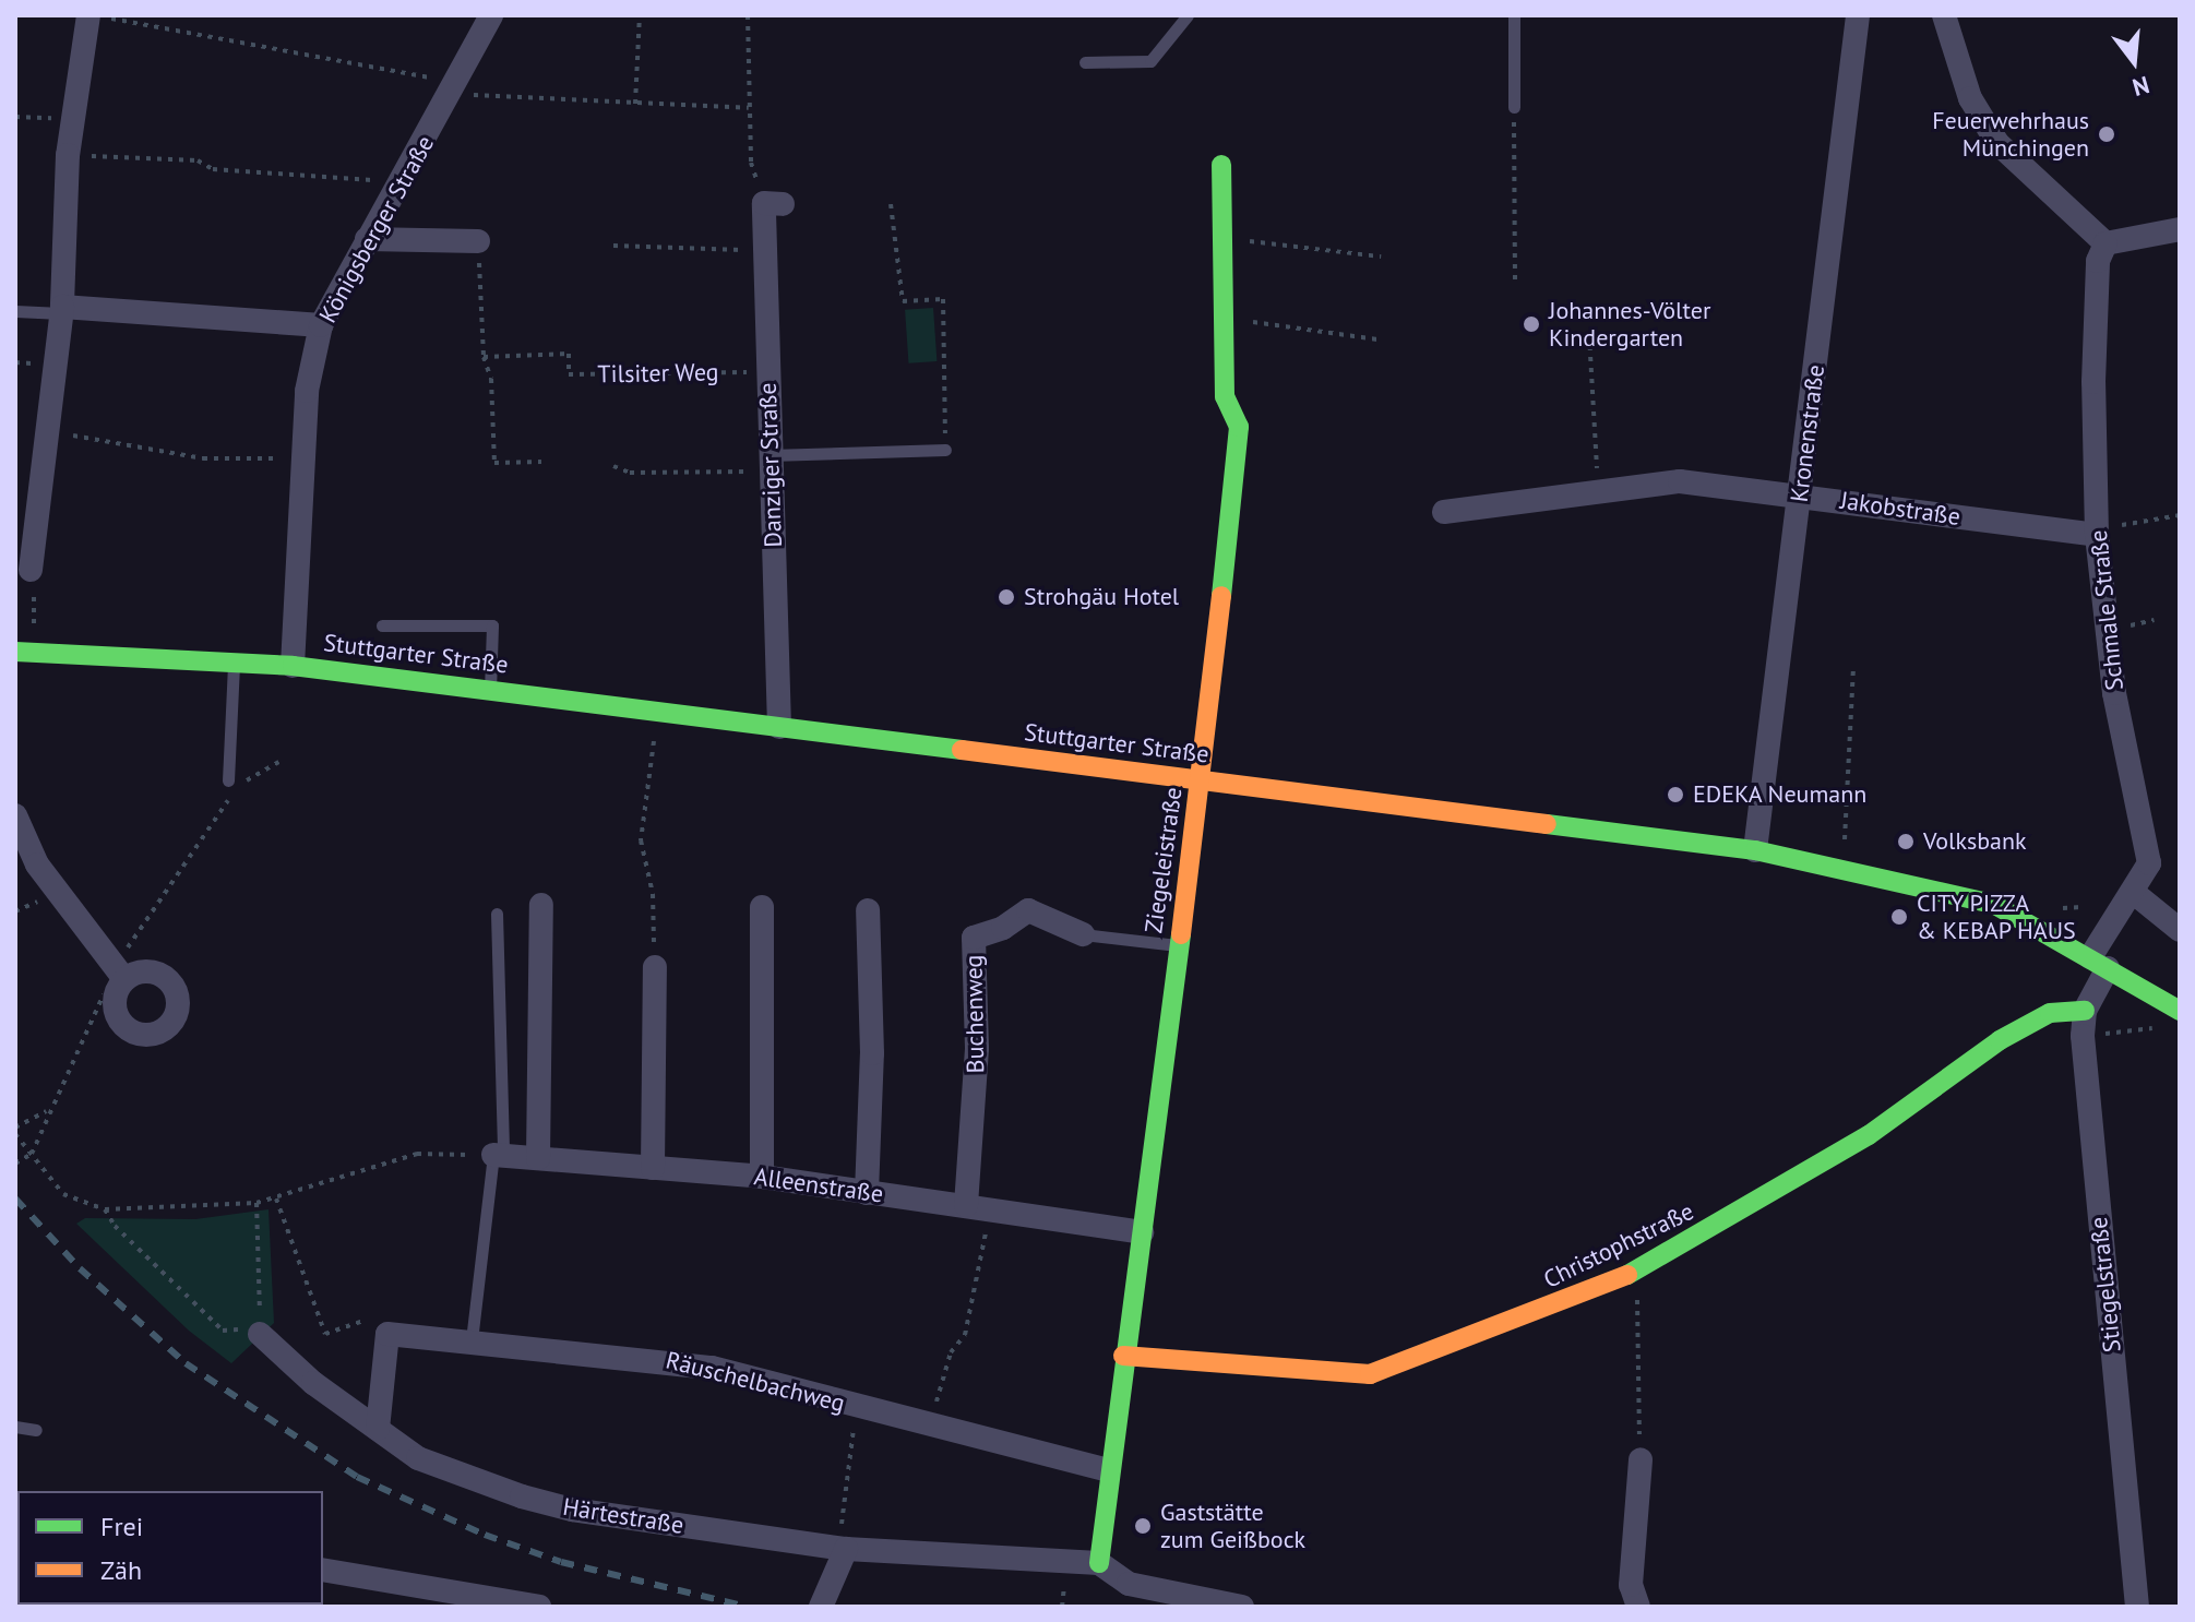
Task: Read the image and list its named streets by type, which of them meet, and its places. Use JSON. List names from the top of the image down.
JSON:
{
  "streets": {
    "street": [
      "Königsberger Straße",
      "Kronenstraße",
      "Danziger Straße",
      "Jakobstraße",
      "Schmale Straße",
      "Stuttgarter Straße",
      "Ziegeleistraße",
      "Buchenweg",
      "Alleenstraße",
      "Christophstraße",
      "Stiegelstraße",
      "Räuschelbachweg",
      "Härtestraße"
    ],
    "path": ["Tilsiter Weg"]
  },
  "crossings": [
    ["Königsberger Straße", "Stuttgarter Straße"],
    ["Tilsiter Weg", "Danziger Straße"],
    ["Kronenstraße", "Jakobstraße"],
    ["Kronenstraße", "Stuttgarter Straße"],
    ["Danziger Straße", "Stuttgarter Straße"],
    ["Jakobstraße", "Schmale Straße"],
    ["Schmale Straße", "Stuttgarter Straße"],
    ["Stuttgarter Straße", "Ziegeleistraße"],
    ["Ziegeleistraße", "Buchenweg"],
    ["Ziegeleistraße", "Alleenstraße"],
    ["Ziegeleistraße", "Christophstraße"],
    ["Ziegeleistraße", "Räuschelbachweg"],
    ["Ziegeleistraße", "Härtestraße"],
    ["Buchenweg", "Alleenstraße"],
    ["Christophstraße", "Stiegelstraße"]
  ],
  "places": [
    "Feuerwehrhaus Münchingen",
    "Johannes-Völter Kindergarten",
    "Strohgäu Hotel",
    "EDEKA Neumann",
    "Volksbank",
    "CITY PIZZA & KEBAP HAUS",
    "Gaststätte zum Geißbock"
  ],
  "legend": ["Frei", "Zäh"],
  "north": "bottom"
}
